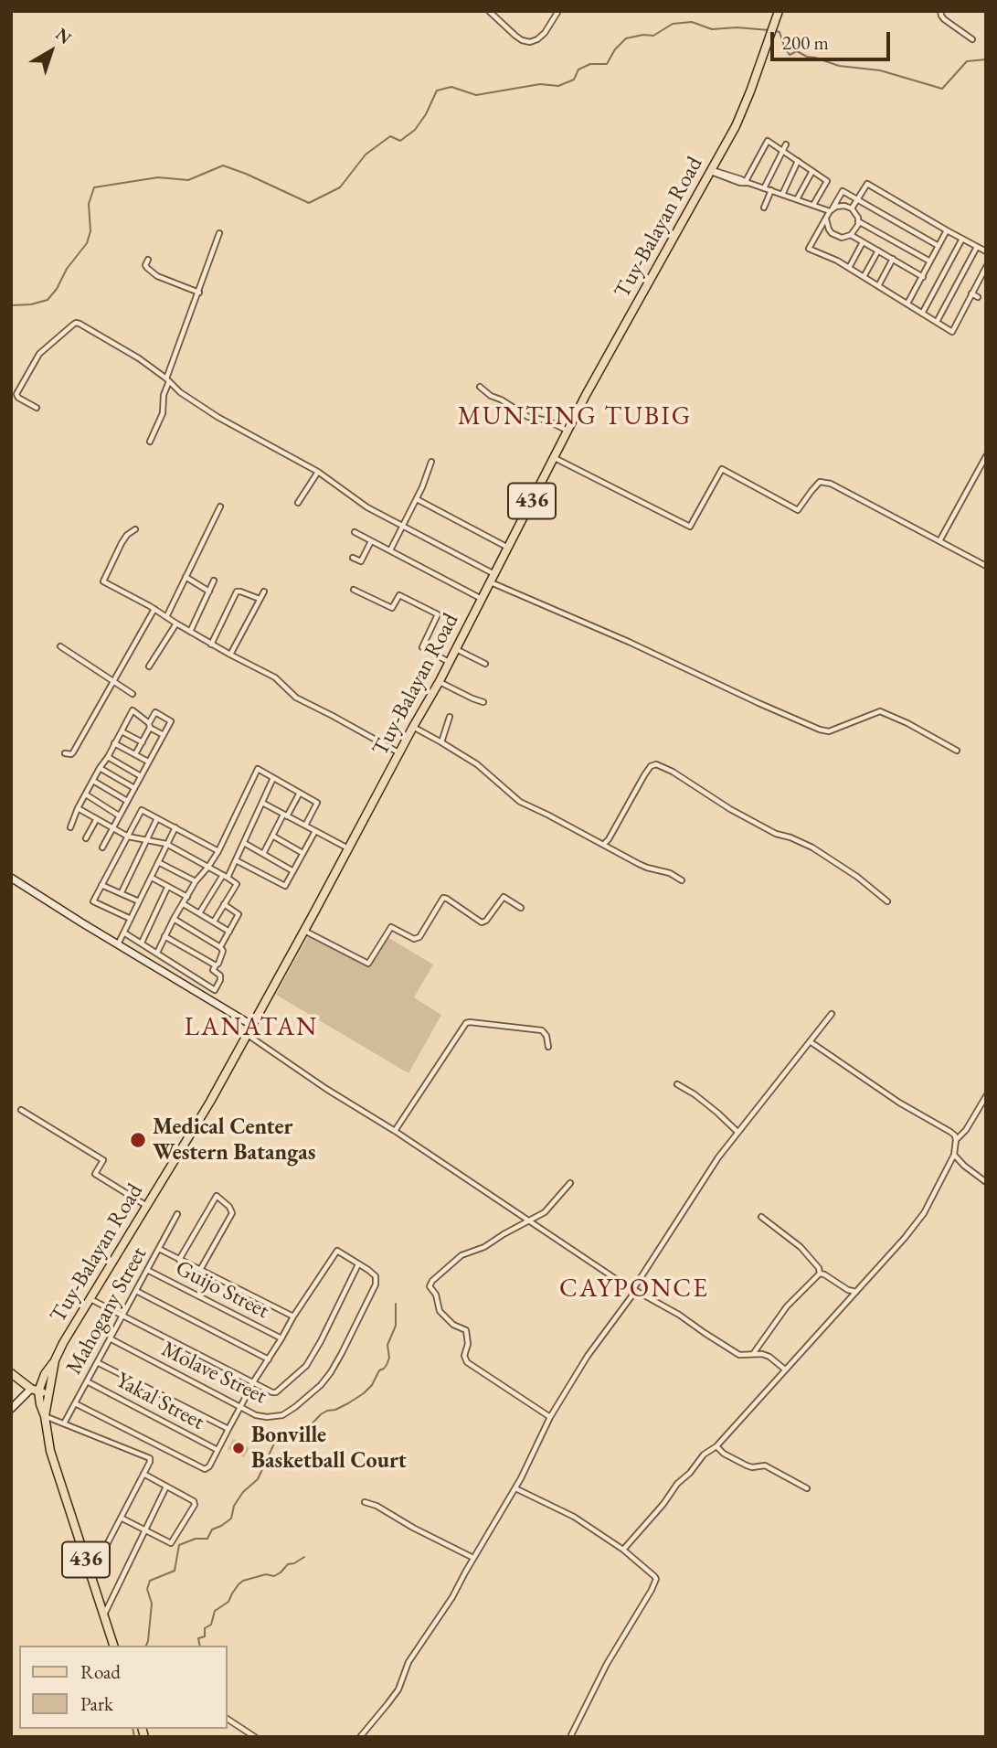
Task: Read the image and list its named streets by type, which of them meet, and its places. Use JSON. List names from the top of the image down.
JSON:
{
  "streets": {
    "main road": ["Tuy-Balayan Road", "436"],
    "street": [
      "Guijo Street",
      "Mahogany Street",
      "Molave Street",
      "Yakal Street"
    ]
  },
  "crossings": [
    ["Tuy-Balayan Road", "436"],
    ["Guijo Street", "Mahogany Street"],
    ["Mahogany Street", "Molave Street"],
    ["Mahogany Street", "Yakal Street"]
  ],
  "districts": ["MUNTING TUBIG", "LANATAN", "CAYPONCE"],
  "places": ["Medical Center Western Batangas", "Bonville Basketball Court"],
  "legend": ["Road", "Park"],
  "scale_bar": "200 m",
  "north": "top right"
}
